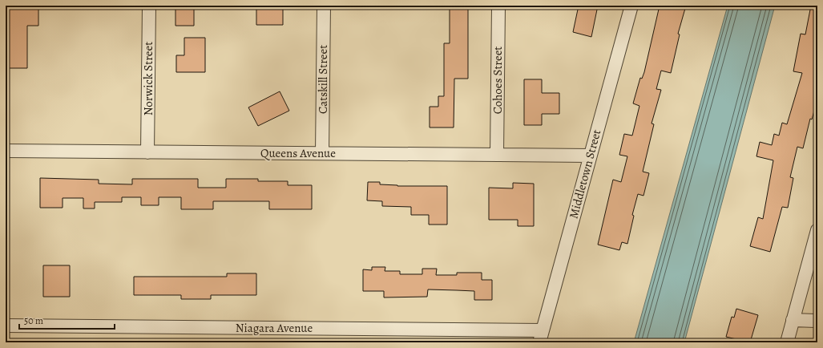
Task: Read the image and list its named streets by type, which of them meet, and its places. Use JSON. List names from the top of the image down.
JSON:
{
  "streets": {
    "street": [
      "Norwick Street",
      "Catskill Street",
      "Cohoes Street",
      "Queens Avenue",
      "Middletown Street",
      "Niagara Avenue"
    ]
  },
  "crossings": [
    ["Norwick Street", "Queens Avenue"],
    ["Catskill Street", "Queens Avenue"],
    ["Cohoes Street", "Queens Avenue"],
    ["Queens Avenue", "Middletown Street"],
    ["Middletown Street", "Niagara Avenue"]
  ],
  "scale_bar": "50 m"
}
